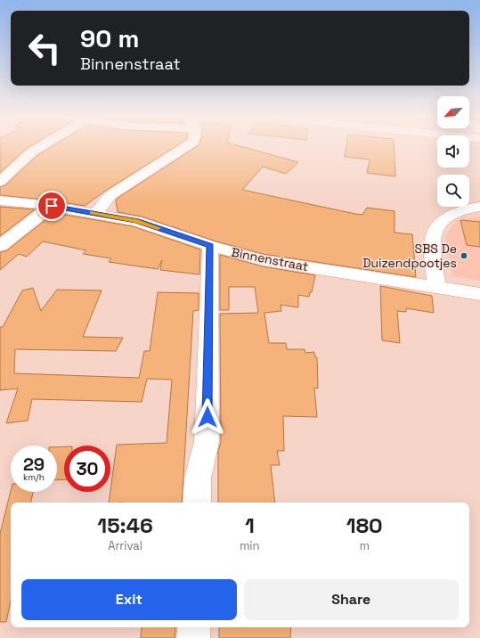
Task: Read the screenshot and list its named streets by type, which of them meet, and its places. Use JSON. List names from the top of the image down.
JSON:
{
  "streets": {
    "street": ["Binnenstraat"]
  },
  "places": ["SBS De Duizendpootjes"],
  "north": "bottom left",
  "page": {
    "turn": ["90 m", "Binnenstraat"],
    "speed": "29 km/h",
    "limit": "30",
    "eta": [
      "15:46",
      "Arrival",
      "1",
      "min",
      "180",
      "m"
    ],
    "buttons": ["Exit", "Share"]
  }
}
